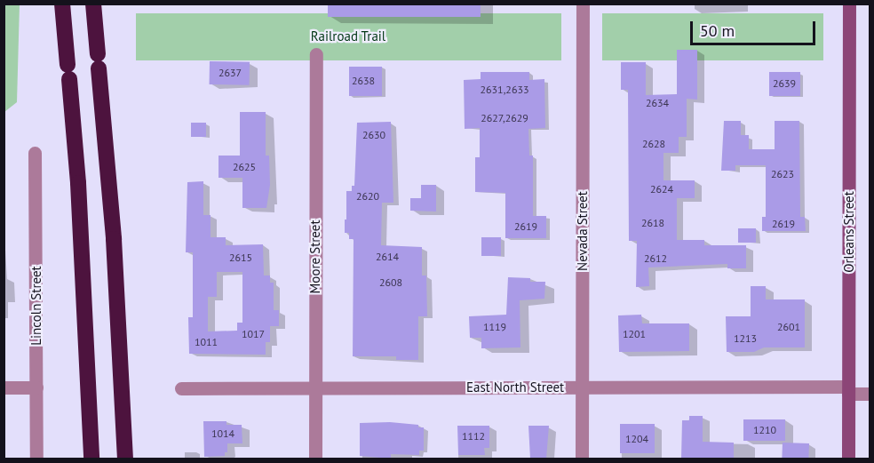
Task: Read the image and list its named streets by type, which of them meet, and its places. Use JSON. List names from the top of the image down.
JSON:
{
  "streets": {
    "main road": ["Orleans Street"],
    "street": [
      "Nevada Street",
      "Moore Street",
      "Lincoln Street",
      "East North Street"
    ]
  },
  "crossings": [
    ["Nevada Street", "East North Street"],
    ["Orleans Street", "East North Street"],
    ["Moore Street", "East North Street"]
  ],
  "parks": ["Railroad Trail"],
  "house_numbers": [
    "2637",
    "2638",
    "2639",
    "2631,2633",
    "2634",
    "2627,2629",
    "2630",
    "2628",
    "2625",
    "2623",
    "2624",
    "2620",
    "2618",
    "2619",
    "2619",
    "2614",
    "2615",
    "2612",
    "2608",
    "1119",
    "2601",
    "1017",
    "1201",
    "1213",
    "1011",
    "1210",
    "1014",
    "1112",
    "1204"
  ],
  "scale_bar": "50 m"
}
